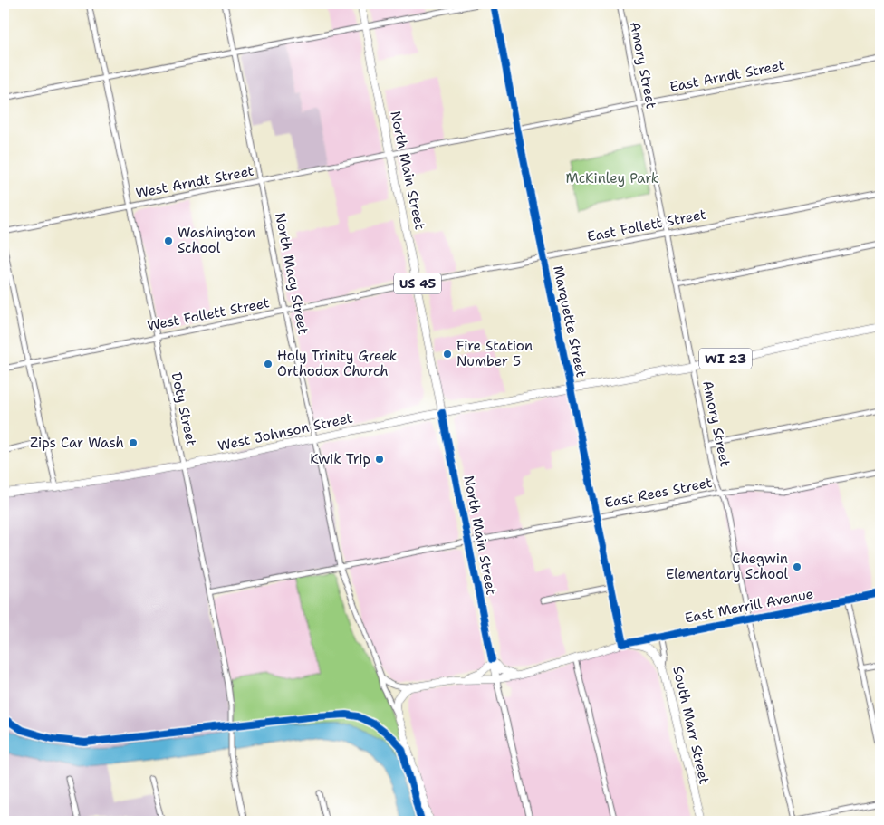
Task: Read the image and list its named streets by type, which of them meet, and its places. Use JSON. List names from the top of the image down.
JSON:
{
  "streets": {
    "main road": [
      "North Main Street",
      "North Macy Street",
      "US 45",
      "WI 23",
      "West Johnson Street",
      "East Merrill Avenue",
      "South Marr Street"
    ],
    "street": [
      "Amory Street",
      "East Arndt Street",
      "West Arndt Street",
      "East Follett Street",
      "West Follett Street",
      "Marquette Street",
      "Doty Street",
      "East Rees Street"
    ]
  },
  "crossings": [
    ["Amory Street", "East Arndt Street"],
    ["Amory Street", "East Follett Street"],
    ["Amory Street", "WI 23"],
    ["Amory Street", "East Rees Street"],
    ["Amory Street", "East Merrill Avenue"],
    ["East Arndt Street", "North Main Street"],
    ["East Arndt Street", "West Arndt Street"],
    ["East Arndt Street", "Marquette Street"],
    ["North Main Street", "West Arndt Street"],
    ["North Main Street", "East Follett Street"],
    ["North Main Street", "West Follett Street"],
    ["North Main Street", "West Johnson Street"],
    ["North Main Street", "East Rees Street"],
    ["North Main Street", "East Merrill Avenue"],
    ["West Arndt Street", "North Macy Street"],
    ["West Arndt Street", "Doty Street"],
    ["East Follett Street", "West Follett Street"],
    ["East Follett Street", "Marquette Street"],
    ["North Macy Street", "West Follett Street"],
    ["North Macy Street", "West Johnson Street"],
    ["North Macy Street", "East Rees Street"],
    ["West Follett Street", "Doty Street"],
    ["Marquette Street", "WI 23"],
    ["Marquette Street", "West Johnson Street"],
    ["Marquette Street", "East Rees Street"],
    ["Marquette Street", "East Merrill Avenue"],
    ["WI 23", "West Johnson Street"],
    ["Doty Street", "West Johnson Street"],
    ["Doty Street", "East Rees Street"],
    ["East Merrill Avenue", "South Marr Street"]
  ],
  "parks": ["McKinley Park"],
  "places": [
    "Washington School",
    "Fire Station Number 5",
    "Holy Trinity Greek Orthodox Church",
    "Zips Car Wash",
    "Kwik Trip",
    "Chegwin Elementary School"
  ]
}
